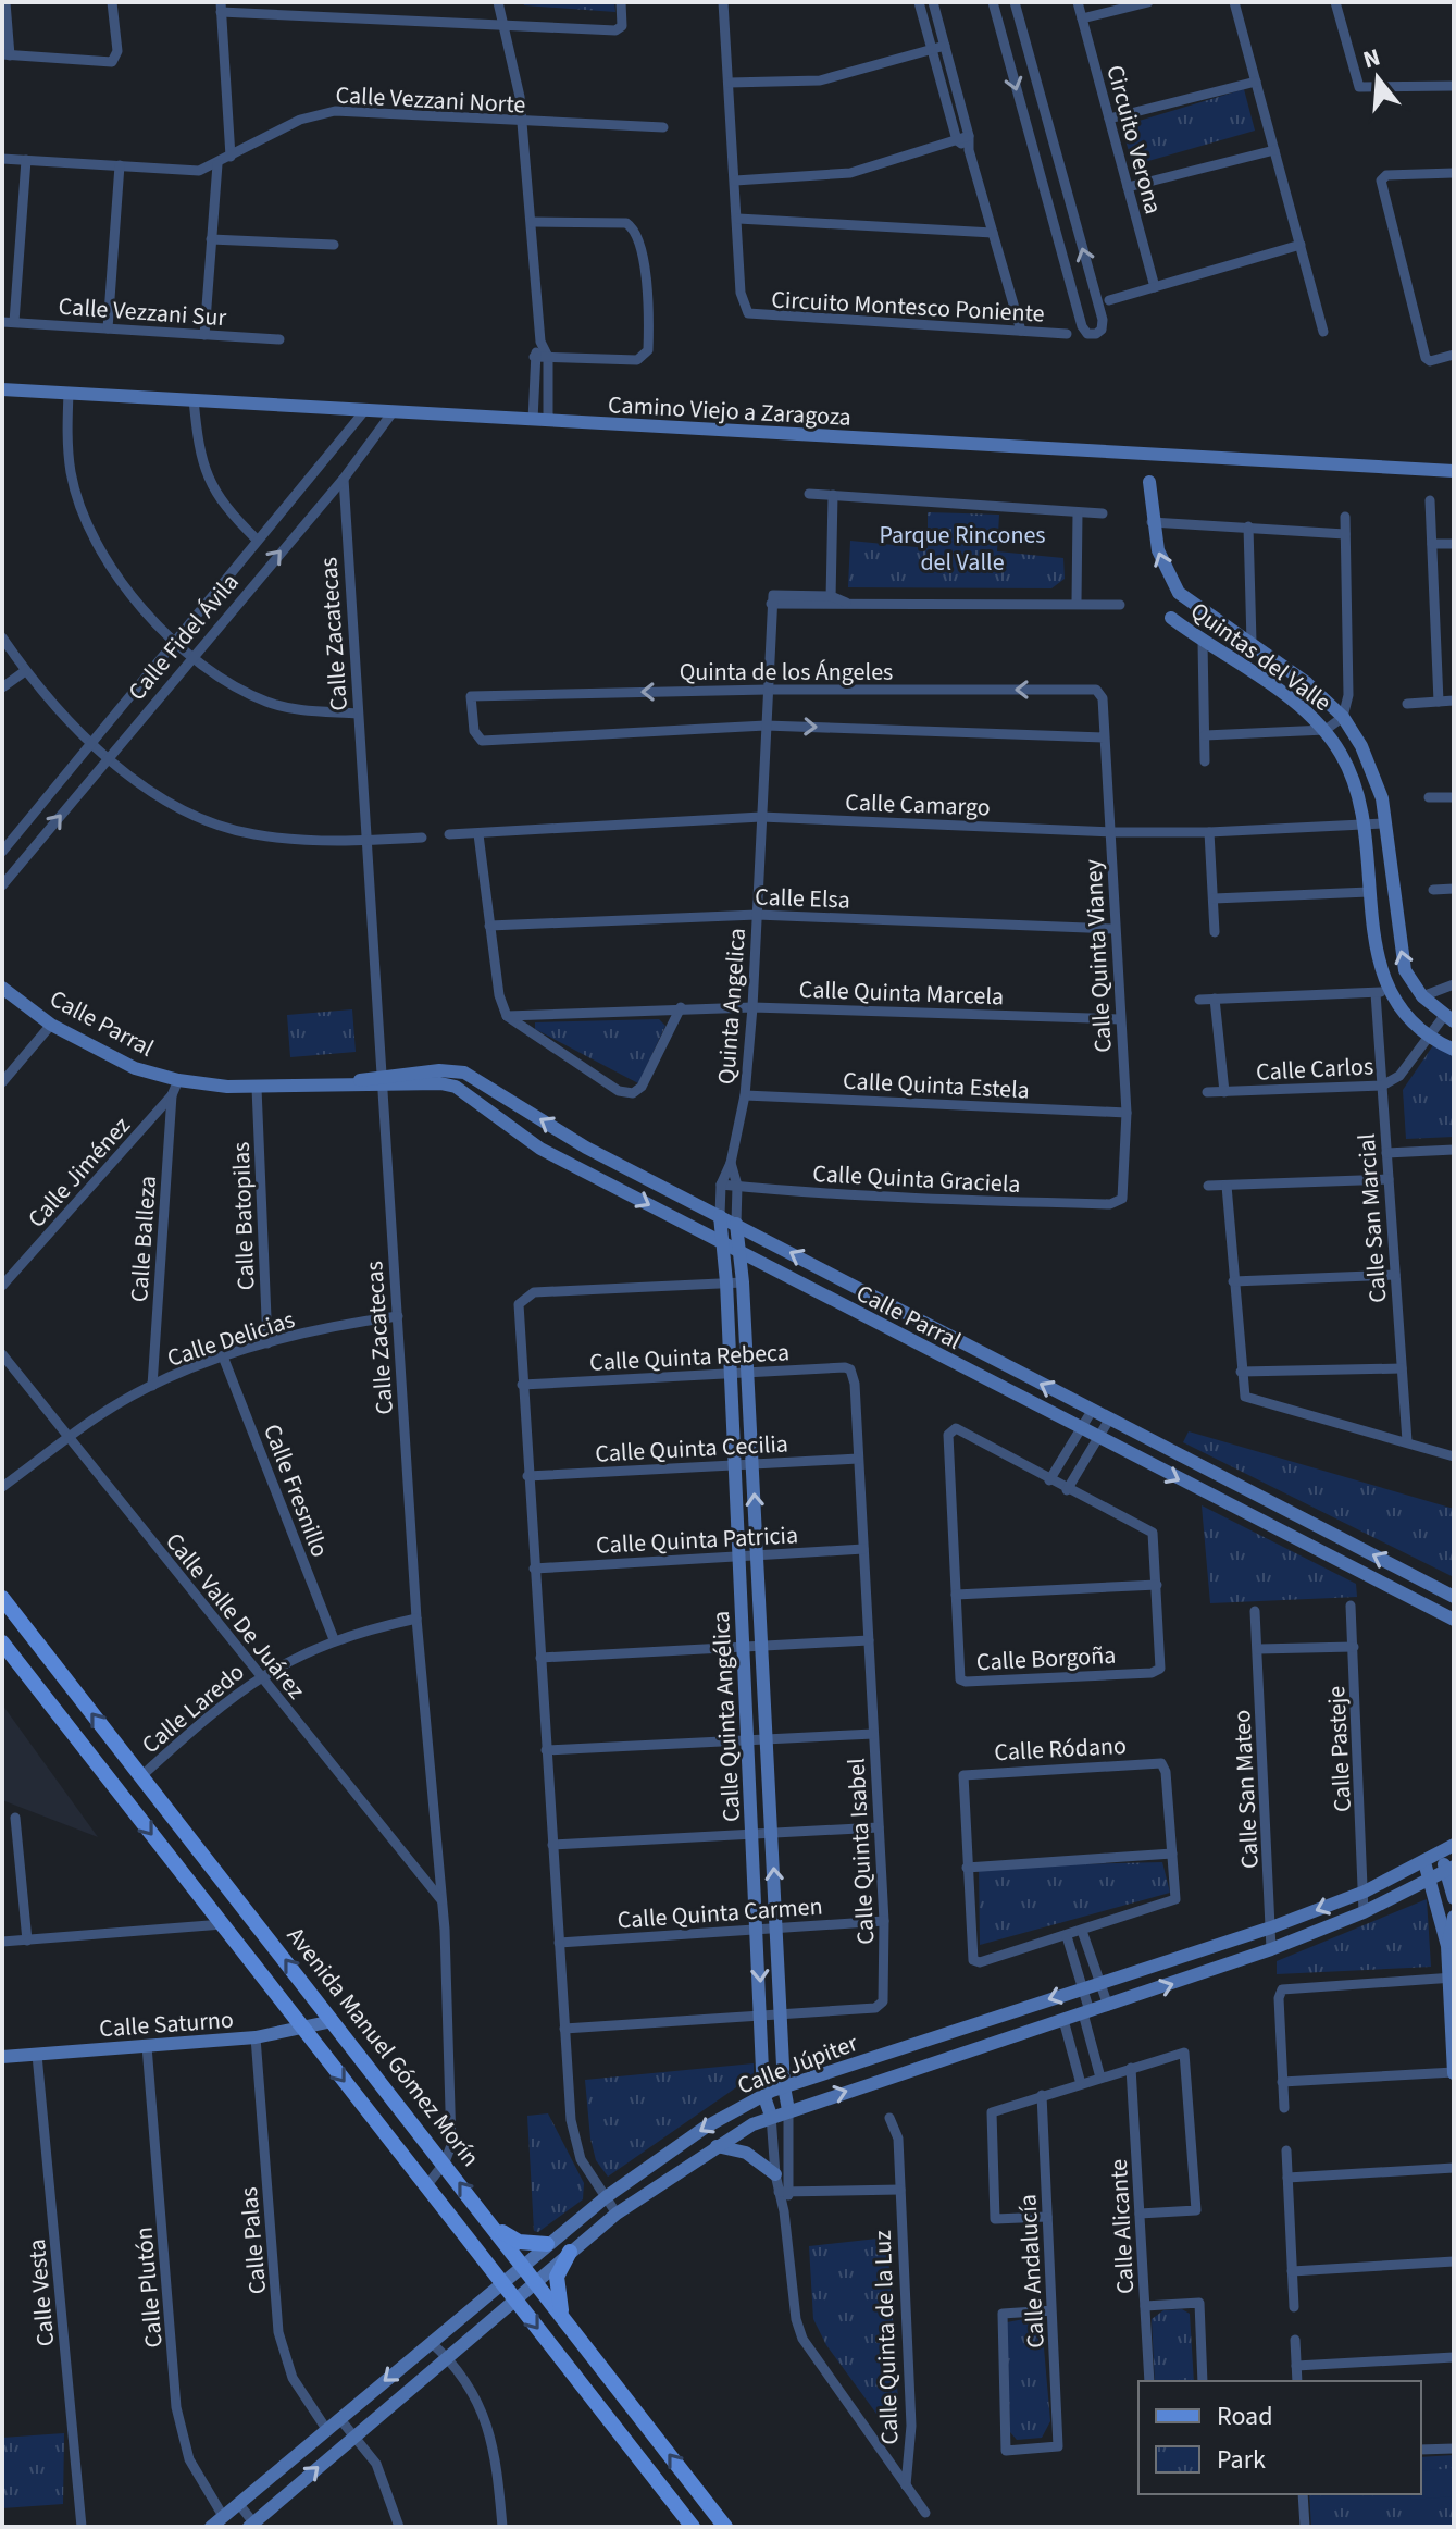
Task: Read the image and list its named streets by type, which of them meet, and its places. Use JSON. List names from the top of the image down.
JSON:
{
  "streets": {
    "main road": ["Avenida Manuel Gómez Morín"],
    "street": [
      "Calle Vezzani Norte",
      "Circuito Verona",
      "Circuito Montesco Poniente",
      "Calle Vezzani Sur",
      "Camino Viejo a Zaragoza",
      "Calle Zacatecas",
      "Calle Fidel Ávila",
      "Quintas del Valle",
      "Quinta de los Ángeles",
      "Calle Camargo",
      "Calle Elsa",
      "Calle Quinta Vianey",
      "Calle Quinta Marcela",
      "Quinta Angelica",
      "Calle Parral",
      "Calle Carlos",
      "Calle Quinta Estela",
      "Calle Jiménez",
      "Calle Quinta Graciela",
      "Calle Batopilas",
      "Calle San Marcial",
      "Calle Balleza",
      "Calle Delicias",
      "Calle Quinta Rebeca",
      "Calle Quinta Cecilia",
      "Calle Fresnillo",
      "Calle Quinta Patricia",
      "Calle Valle De Juárez",
      "Calle Borgoña",
      "Calle Laredo",
      "Calle Quinta Angélica",
      "Calle Ródano",
      "Calle Pasteje",
      "Calle San Mateo",
      "Calle Quinta Isabel",
      "Calle Quinta Carmen",
      "Calle Saturno",
      "Calle Júpiter",
      "Calle Alicante",
      "Calle Palas",
      "Calle Andalucía",
      "Calle Plutón",
      "Calle Vesta",
      "Calle Quinta de la Luz"
    ]
  },
  "crossings": [
    ["Camino Viejo a Zaragoza", "Calle Fidel Ávila"],
    ["Calle Zacatecas", "Calle Fidel Ávila"],
    ["Calle Zacatecas", "Calle Parral"],
    ["Calle Zacatecas", "Calle Delicias"],
    ["Calle Zacatecas", "Calle Valle De Juárez"],
    ["Calle Zacatecas", "Calle Laredo"],
    ["Calle Zacatecas", "Avenida Manuel Gómez Morín"],
    ["Quintas del Valle", "Calle Camargo"],
    ["Quintas del Valle", "Calle San Marcial"],
    ["Quinta de los Ángeles", "Calle Quinta Vianey"],
    ["Quinta de los Ángeles", "Quinta Angelica"],
    ["Calle Camargo", "Calle Quinta Vianey"],
    ["Calle Camargo", "Quinta Angelica"],
    ["Calle Elsa", "Calle Quinta Vianey"],
    ["Calle Elsa", "Quinta Angelica"],
    ["Calle Quinta Vianey", "Calle Quinta Marcela"],
    ["Calle Quinta Vianey", "Calle Quinta Estela"],
    ["Calle Quinta Vianey", "Calle Quinta Graciela"],
    ["Calle Quinta Marcela", "Quinta Angelica"],
    ["Quinta Angelica", "Calle Parral"],
    ["Quinta Angelica", "Calle Quinta Estela"],
    ["Quinta Angelica", "Calle Quinta Graciela"],
    ["Quinta Angelica", "Calle Quinta Angélica"],
    ["Calle Parral", "Calle Jiménez"],
    ["Calle Parral", "Calle Batopilas"],
    ["Calle Parral", "Calle Quinta Angélica"],
    ["Calle Carlos", "Calle San Marcial"],
    ["Calle Jiménez", "Calle Balleza"],
    ["Calle Batopilas", "Calle Delicias"],
    ["Calle Balleza", "Calle Delicias"],
    ["Calle Delicias", "Calle Fresnillo"],
    ["Calle Delicias", "Calle Valle De Juárez"],
    ["Calle Quinta Rebeca", "Calle Quinta Angélica"],
    ["Calle Quinta Rebeca", "Calle Quinta Isabel"],
    ["Calle Quinta Cecilia", "Calle Quinta Angélica"],
    ["Calle Quinta Cecilia", "Calle Quinta Isabel"],
    ["Calle Fresnillo", "Calle Laredo"],
    ["Calle Quinta Patricia", "Calle Quinta Angélica"],
    ["Calle Quinta Patricia", "Calle Quinta Isabel"],
    ["Calle Valle De Juárez", "Calle Laredo"],
    ["Calle Laredo", "Avenida Manuel Gómez Morín"],
    ["Calle Quinta Angélica", "Calle Quinta Isabel"],
    ["Calle Quinta Angélica", "Calle Quinta Carmen"],
    ["Calle Quinta Angélica", "Calle Júpiter"],
    ["Calle Quinta Angélica", "Calle Quinta de la Luz"],
    ["Calle Pasteje", "Calle Júpiter"],
    ["Calle San Mateo", "Calle Júpiter"],
    ["Calle Quinta Isabel", "Calle Quinta Carmen"],
    ["Calle Saturno", "Avenida Manuel Gómez Morín"],
    ["Calle Saturno", "Calle Palas"],
    ["Calle Saturno", "Calle Plutón"],
    ["Calle Saturno", "Calle Vesta"],
    ["Avenida Manuel Gómez Morín", "Calle Júpiter"],
    ["Calle Júpiter", "Calle Palas"],
    ["Calle Júpiter", "Calle Plutón"]
  ],
  "parks": ["Parque Rincones del Valle"],
  "legend": ["Road", "Park"],
  "north": "top"
}
